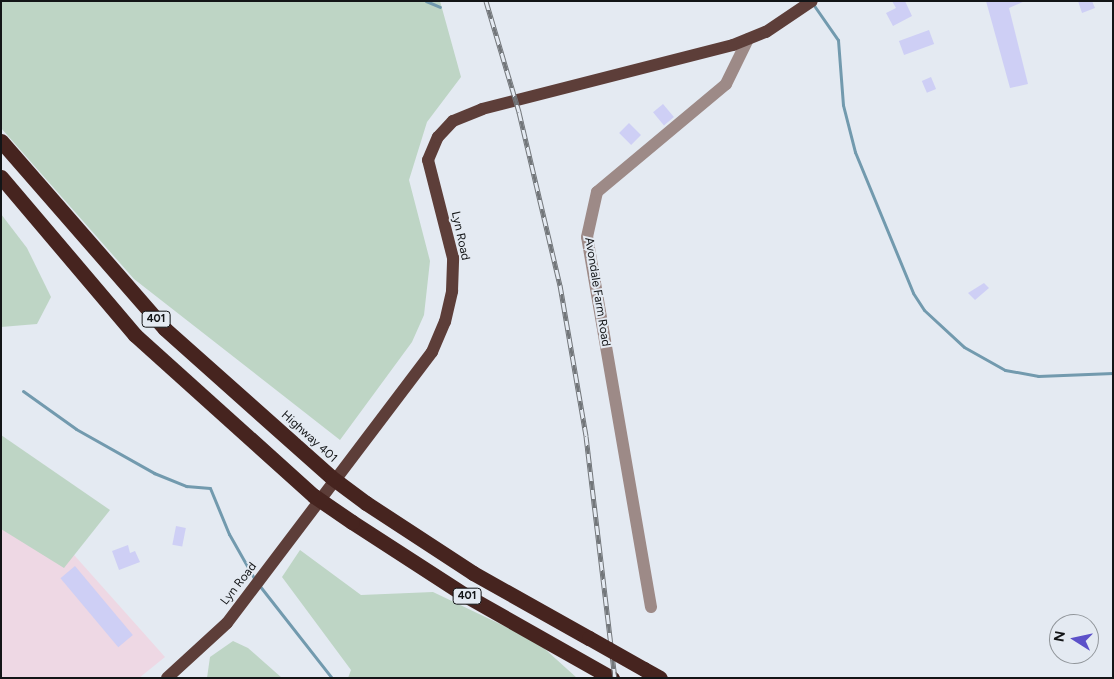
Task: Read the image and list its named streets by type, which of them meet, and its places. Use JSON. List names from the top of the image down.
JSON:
{
  "streets": {
    "highway": ["401", "Highway 401"],
    "main road": ["Lyn Road"],
    "street": ["Avondale Farm Road"]
  },
  "crossings": [
    ["Lyn Road", "Avondale Farm Road"]
  ],
  "north": "left"
}
